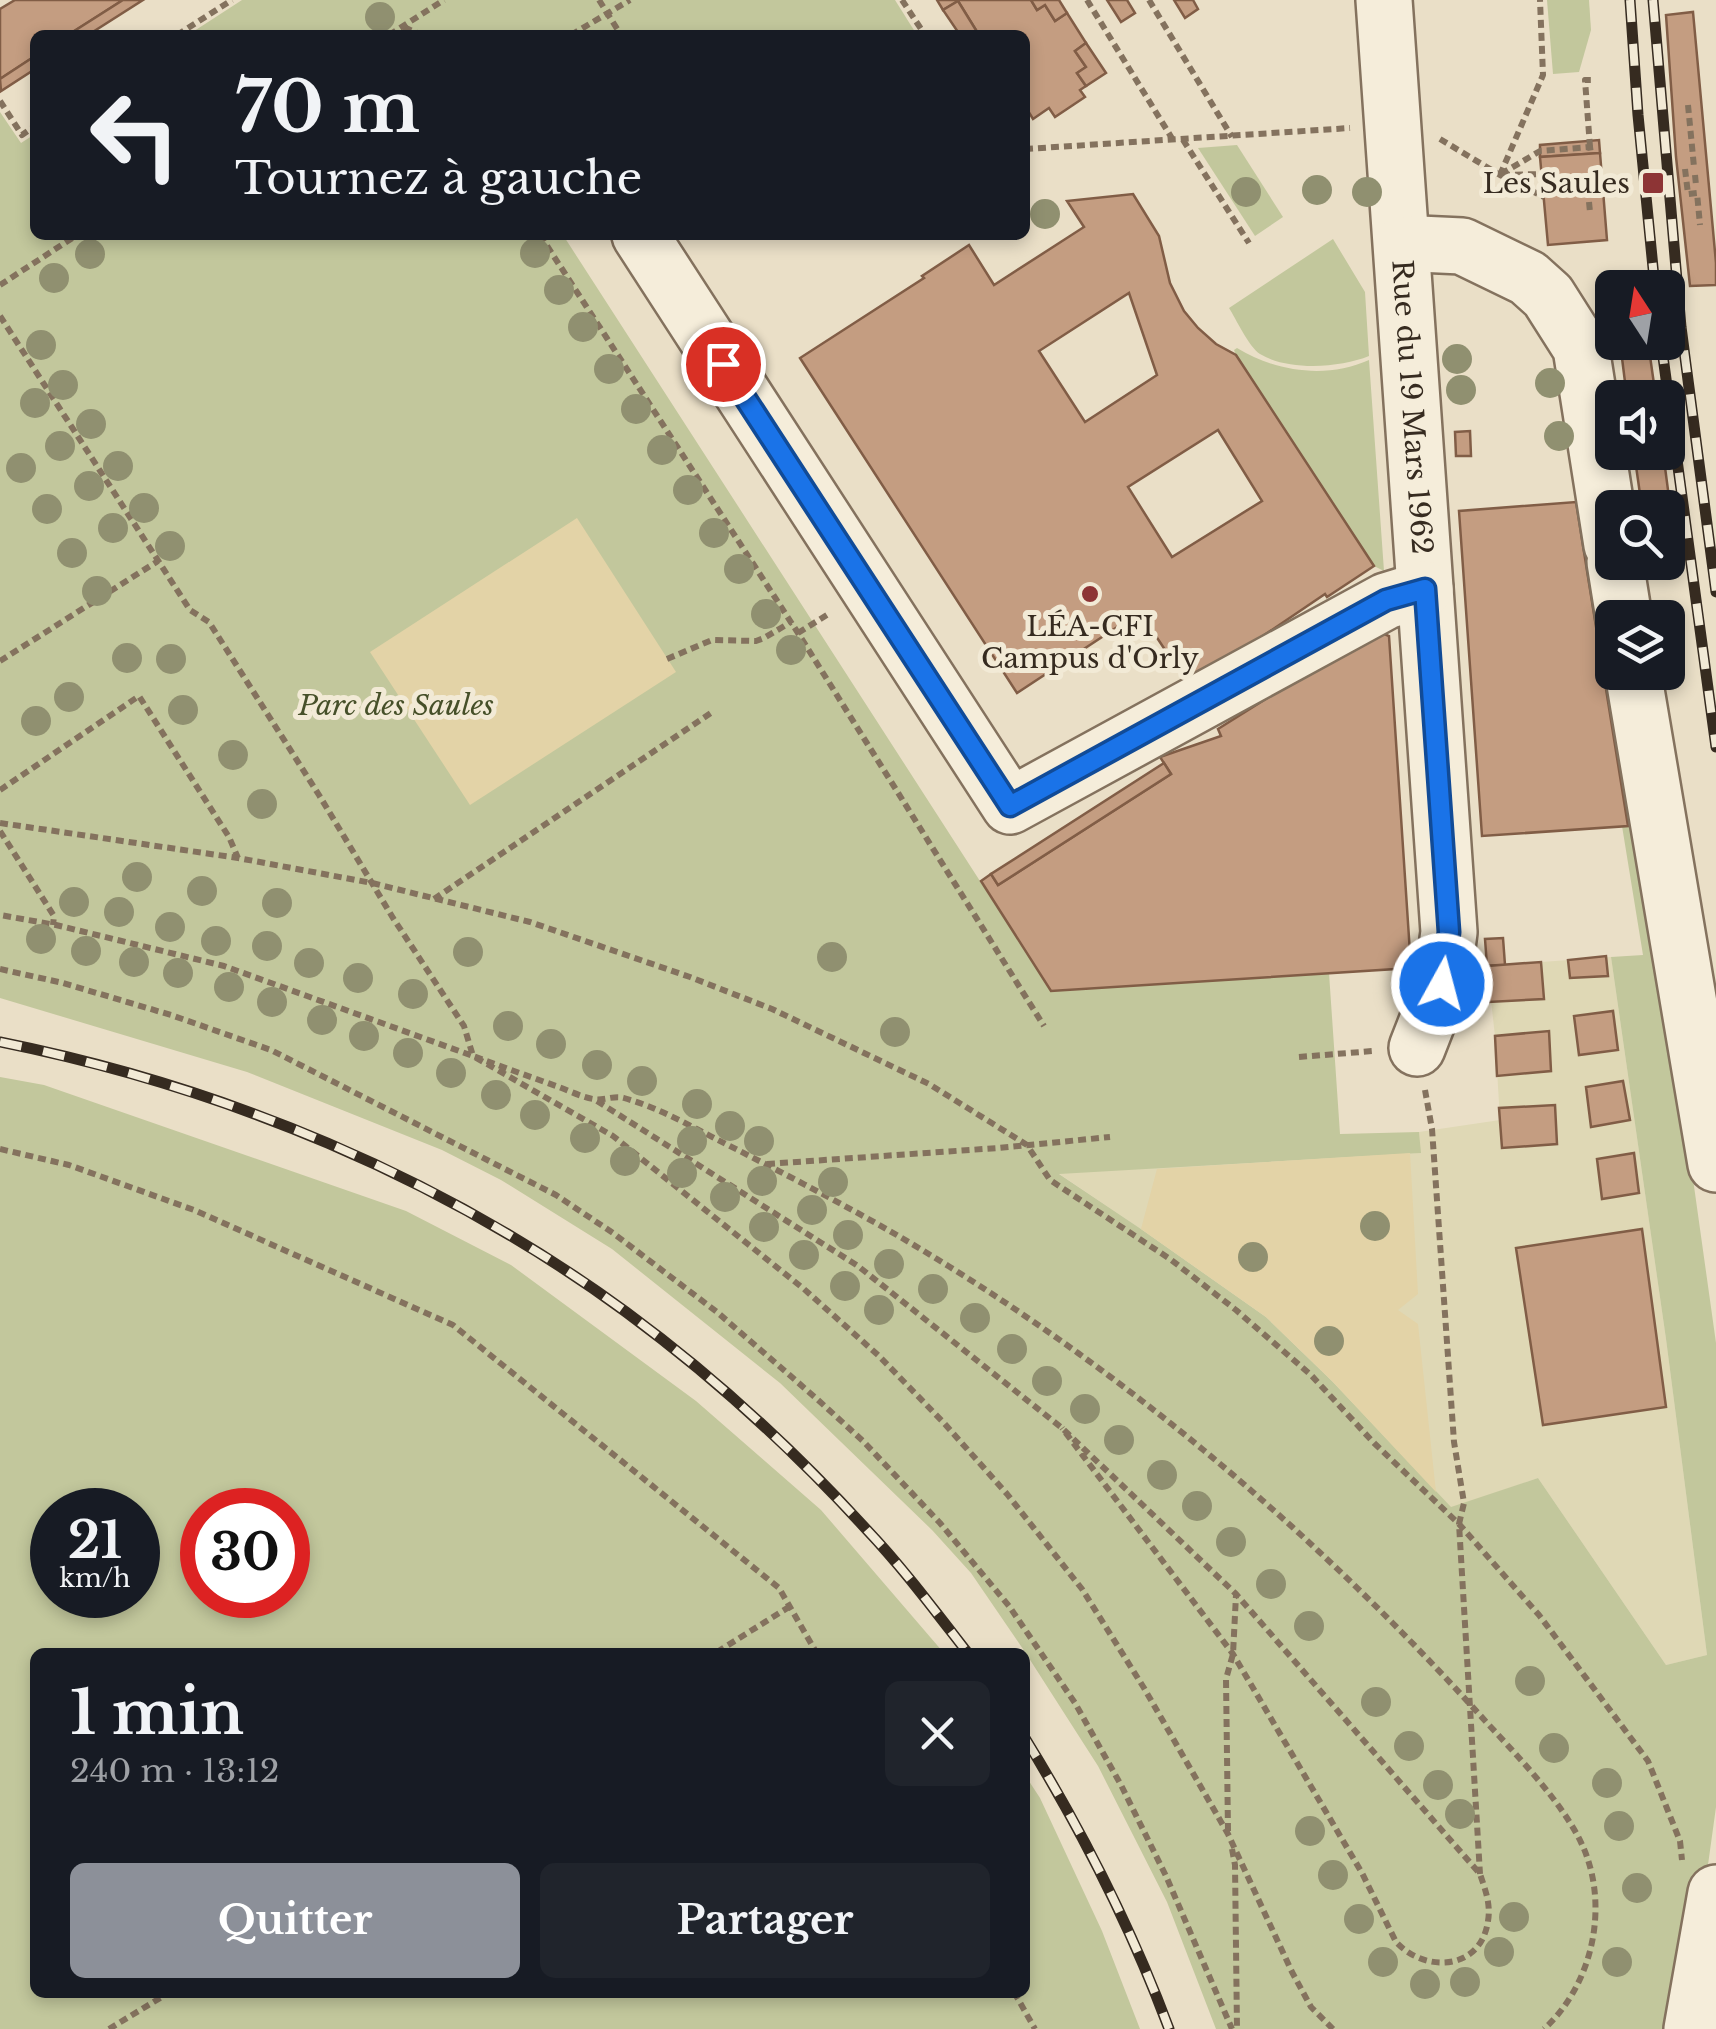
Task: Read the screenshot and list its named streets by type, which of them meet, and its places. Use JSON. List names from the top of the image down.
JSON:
{
  "streets": {
    "street": ["Rue du 19 Mars 1962"]
  },
  "parks": ["Parc des Saules"],
  "places": {
    "transit": ["Les Saules"],
    "other": ["LÉA-CFI Campus d'Orly"]
  },
  "north": "top",
  "page": {
    "turn": ["70 m", "Tournez à gauche"],
    "speed": "21 km/h",
    "limit": "30",
    "heading": ["1 min", "240 m · 13:12"],
    "buttons": ["Quitter", "Partager"]
  }
}
